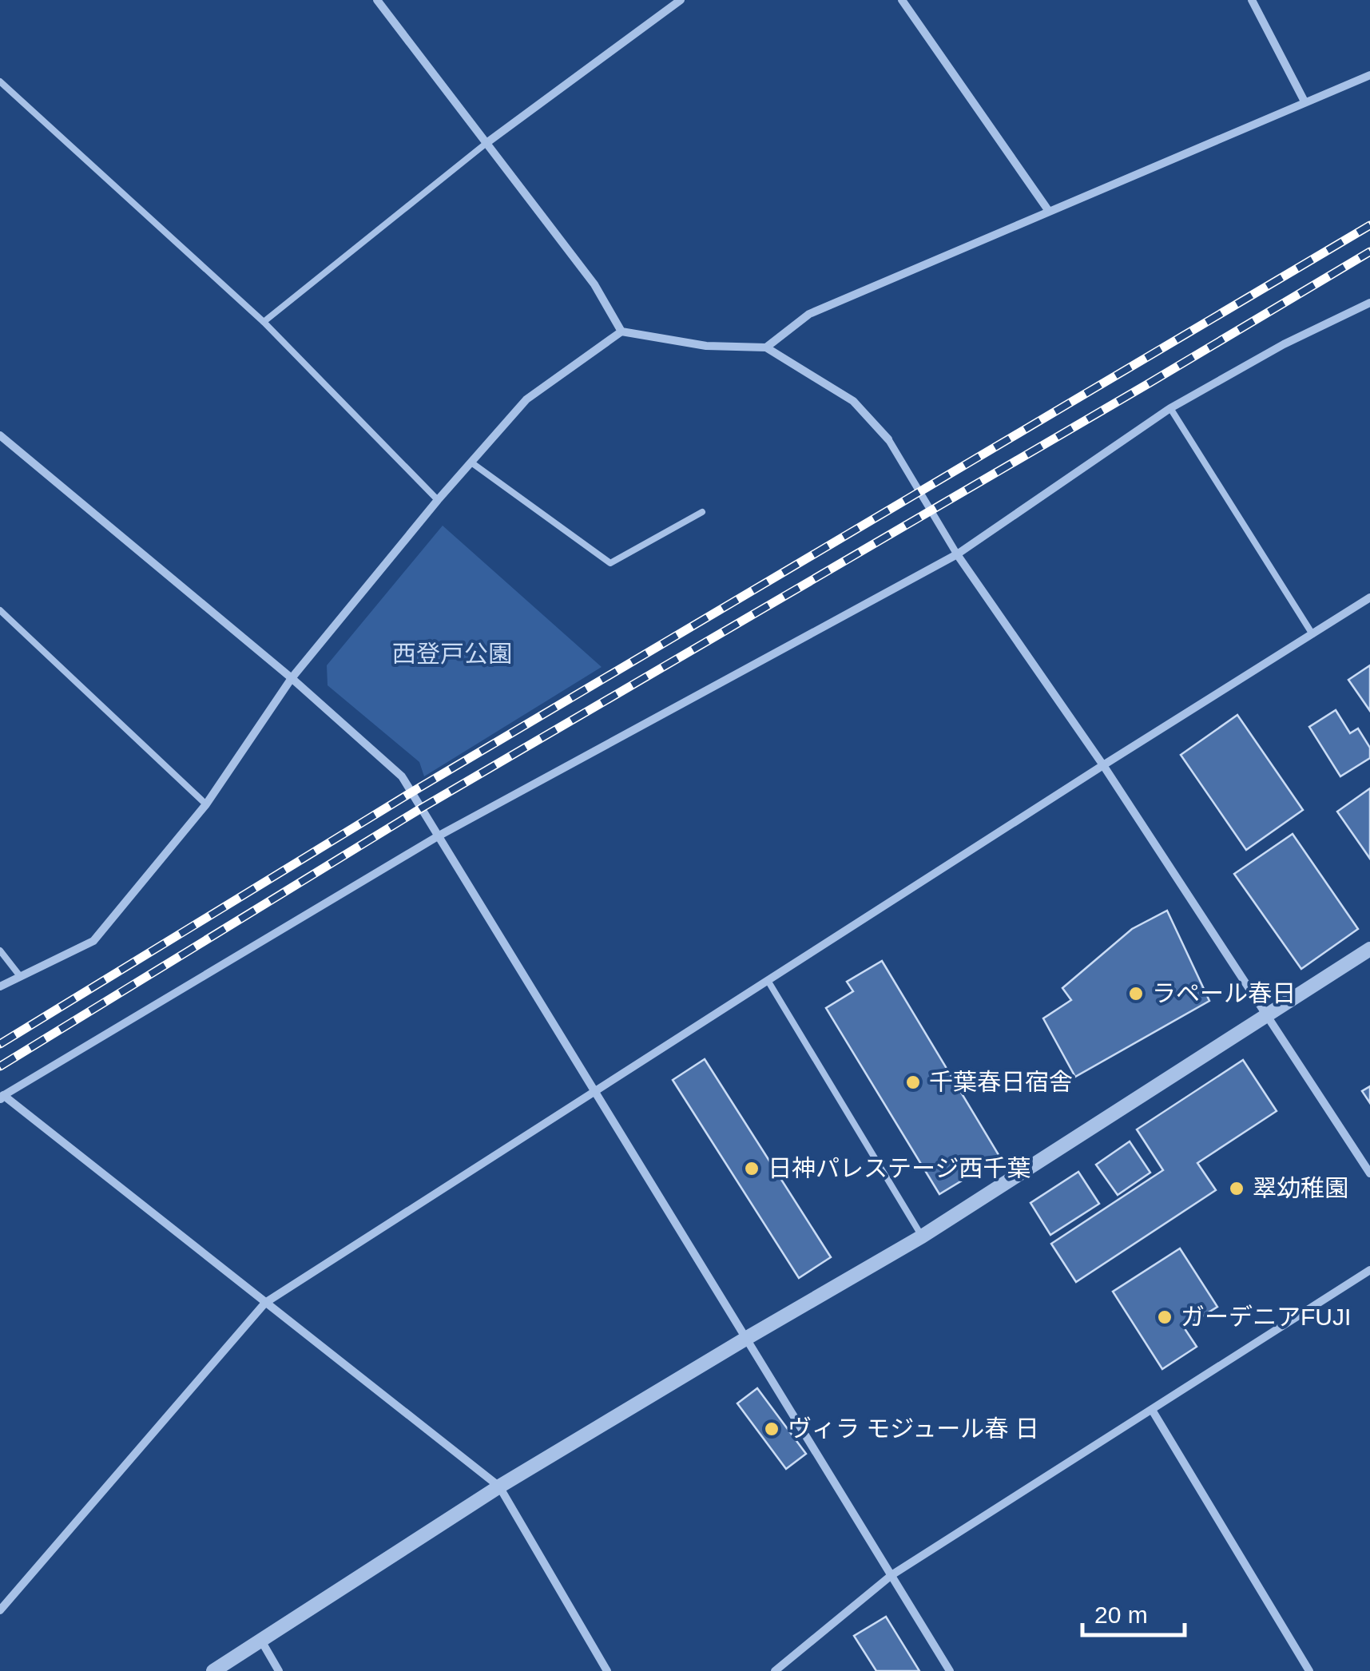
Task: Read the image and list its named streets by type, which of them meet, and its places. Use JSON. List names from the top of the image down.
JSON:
{
  "parks": ["西登戸公園"],
  "places": [
    "ラペール春日",
    "千葉春日宿舎",
    "日神パレステージ西千葉",
    "翠幼稚園",
    "ガーデニアFUJI",
    "ヴィラ モジュール春 日"
  ],
  "scale_bar": "20 m"
}
